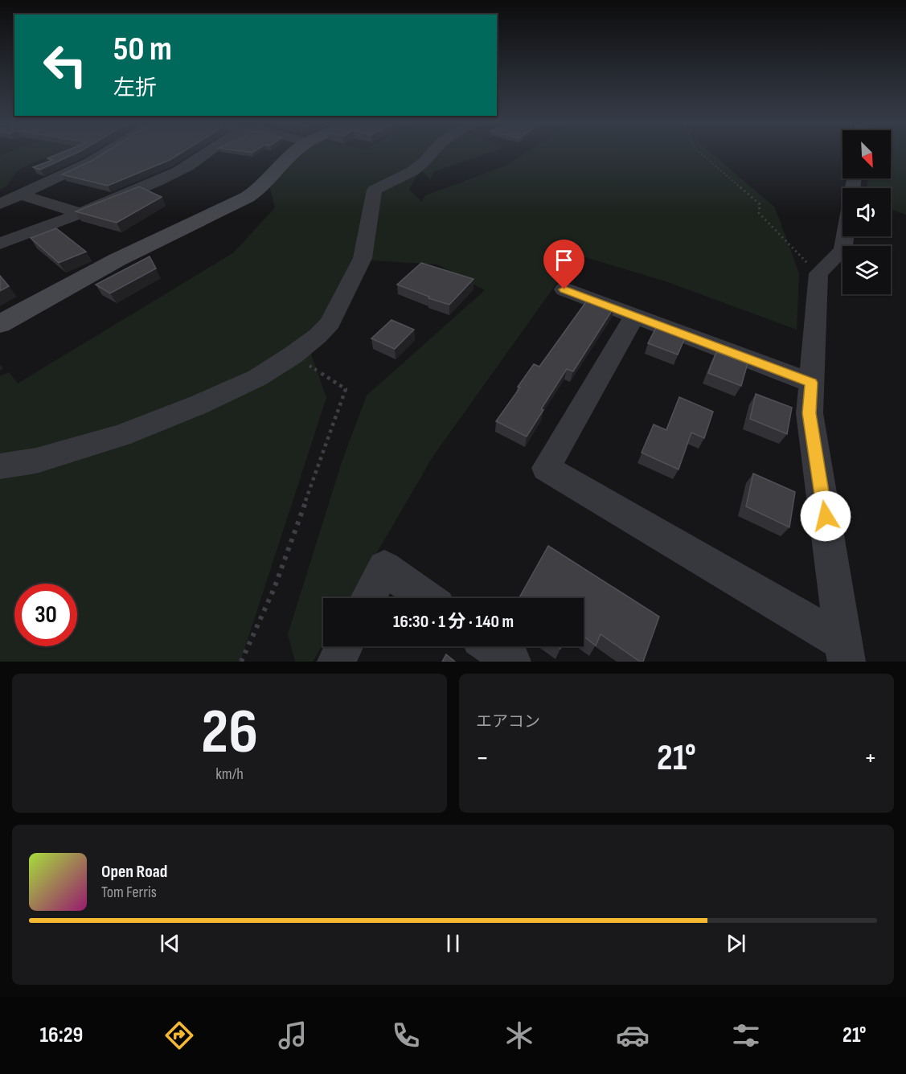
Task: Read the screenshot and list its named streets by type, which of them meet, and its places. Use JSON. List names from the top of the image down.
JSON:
{
  "north": "bottom right",
  "page": {
    "turn": ["50 m", "左折"],
    "limit": "30",
    "trip": "16:30 · 1 分 · 140 m",
    "tile": [
      ["26", "km/h"],
      "エアコン"
    ],
    "heat": ["−", "21°", "+"],
    "song": ["Open Road", "Tom Ferris"],
    "tabs": ["16:29", "21°"]
  }
}
